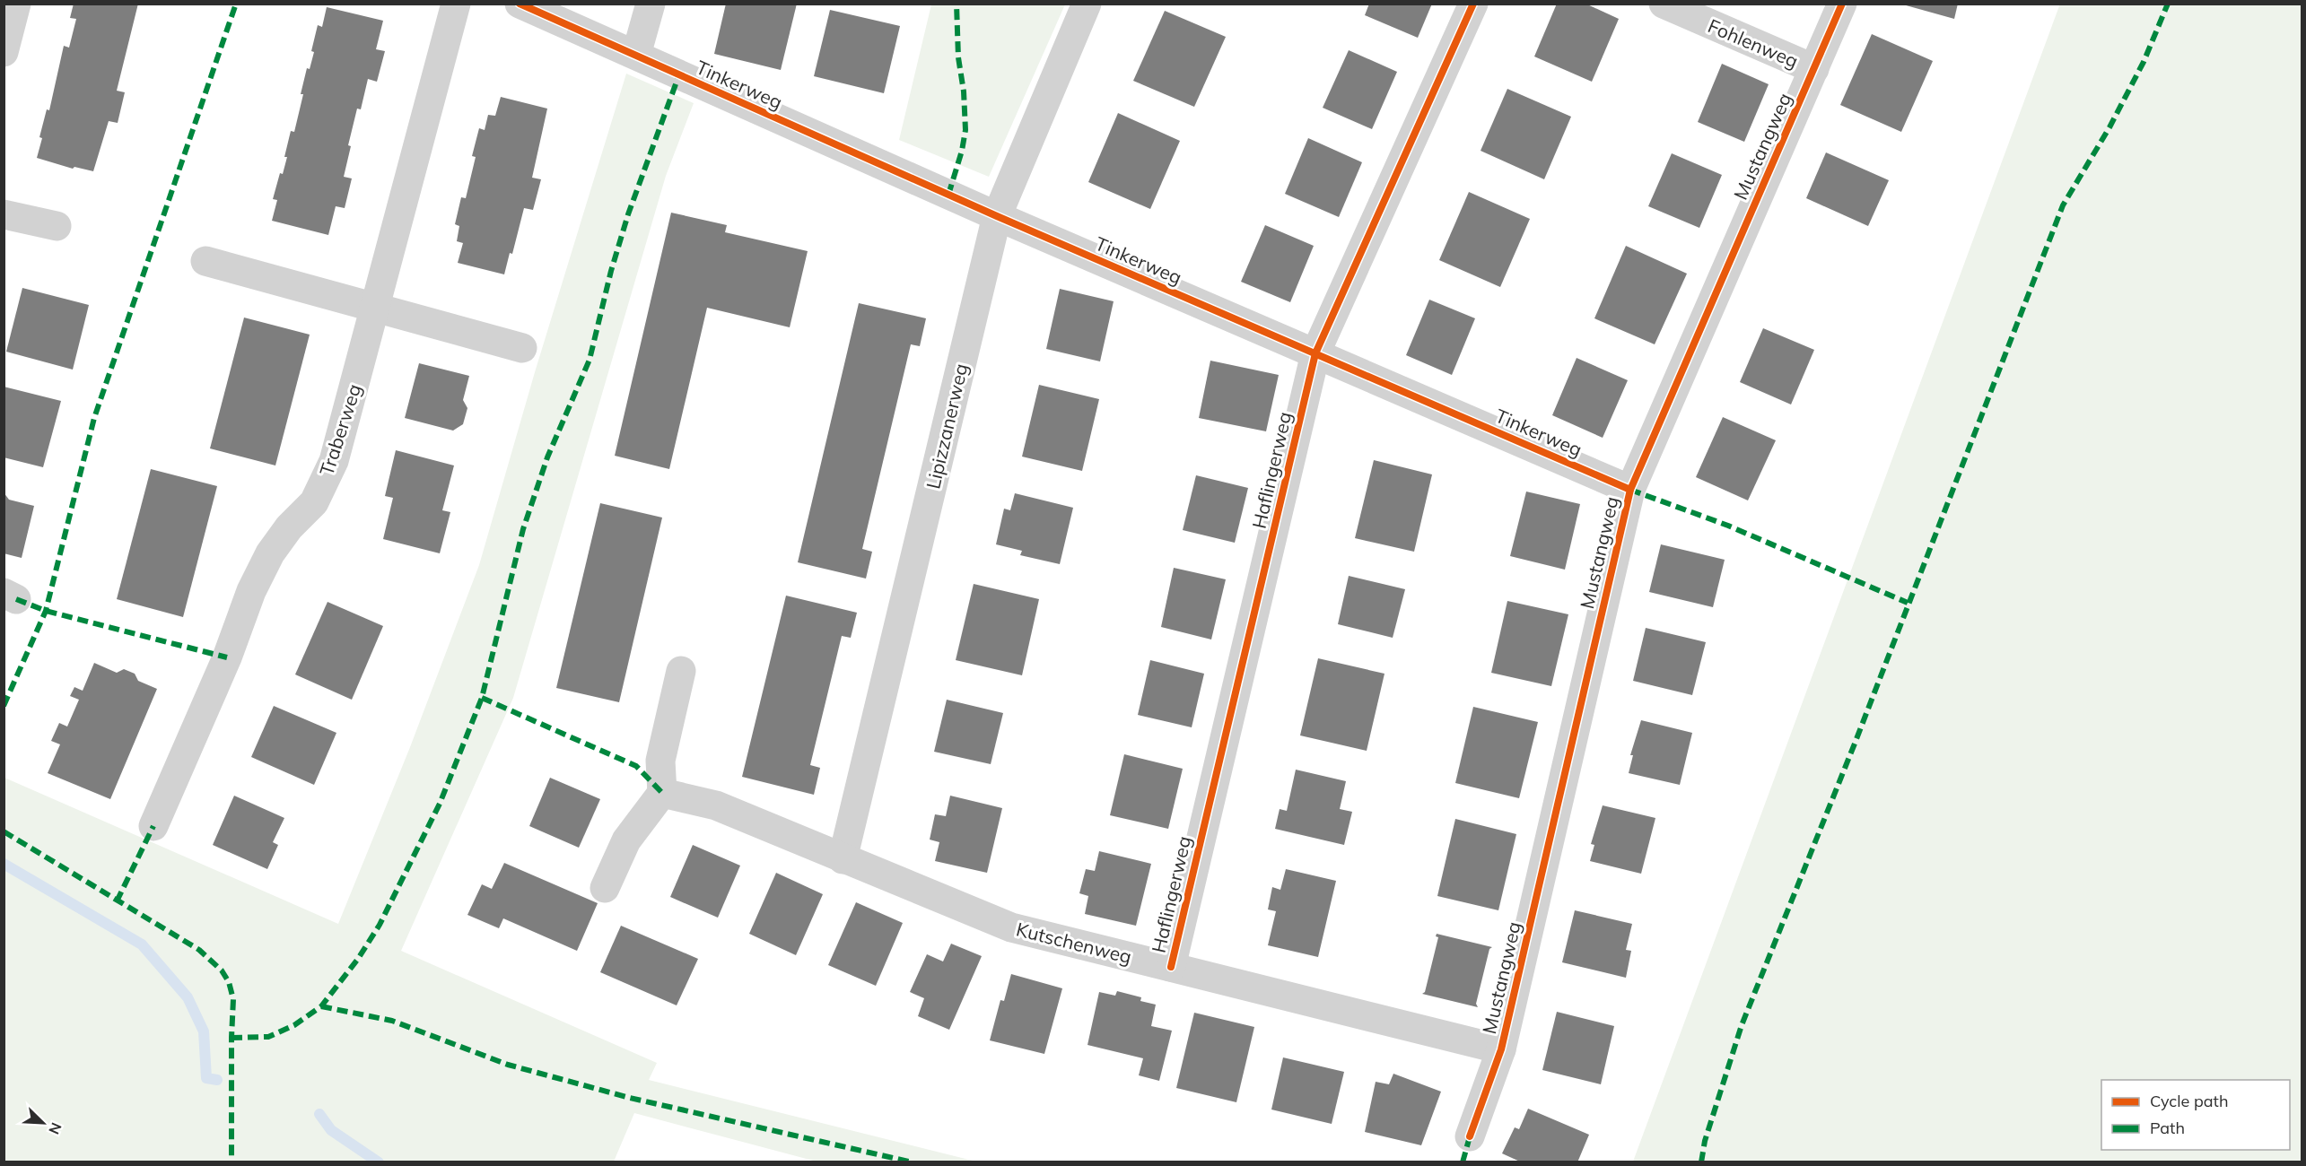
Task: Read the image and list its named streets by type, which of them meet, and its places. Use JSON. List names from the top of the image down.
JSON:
{
  "streets": {
    "street": [
      "Fohlenweg",
      "Tinkerweg",
      "Mustangweg",
      "Lipizzanerweg",
      "Traberweg",
      "Haflingerweg",
      "Kutschenweg"
    ]
  },
  "crossings": [
    ["Fohlenweg", "Mustangweg"],
    ["Tinkerweg", "Mustangweg"],
    ["Tinkerweg", "Lipizzanerweg"],
    ["Tinkerweg", "Haflingerweg"],
    ["Mustangweg", "Kutschenweg"],
    ["Lipizzanerweg", "Kutschenweg"],
    ["Haflingerweg", "Kutschenweg"]
  ],
  "legend": ["Cycle path", "Path"],
  "north": "bottom right"
}
